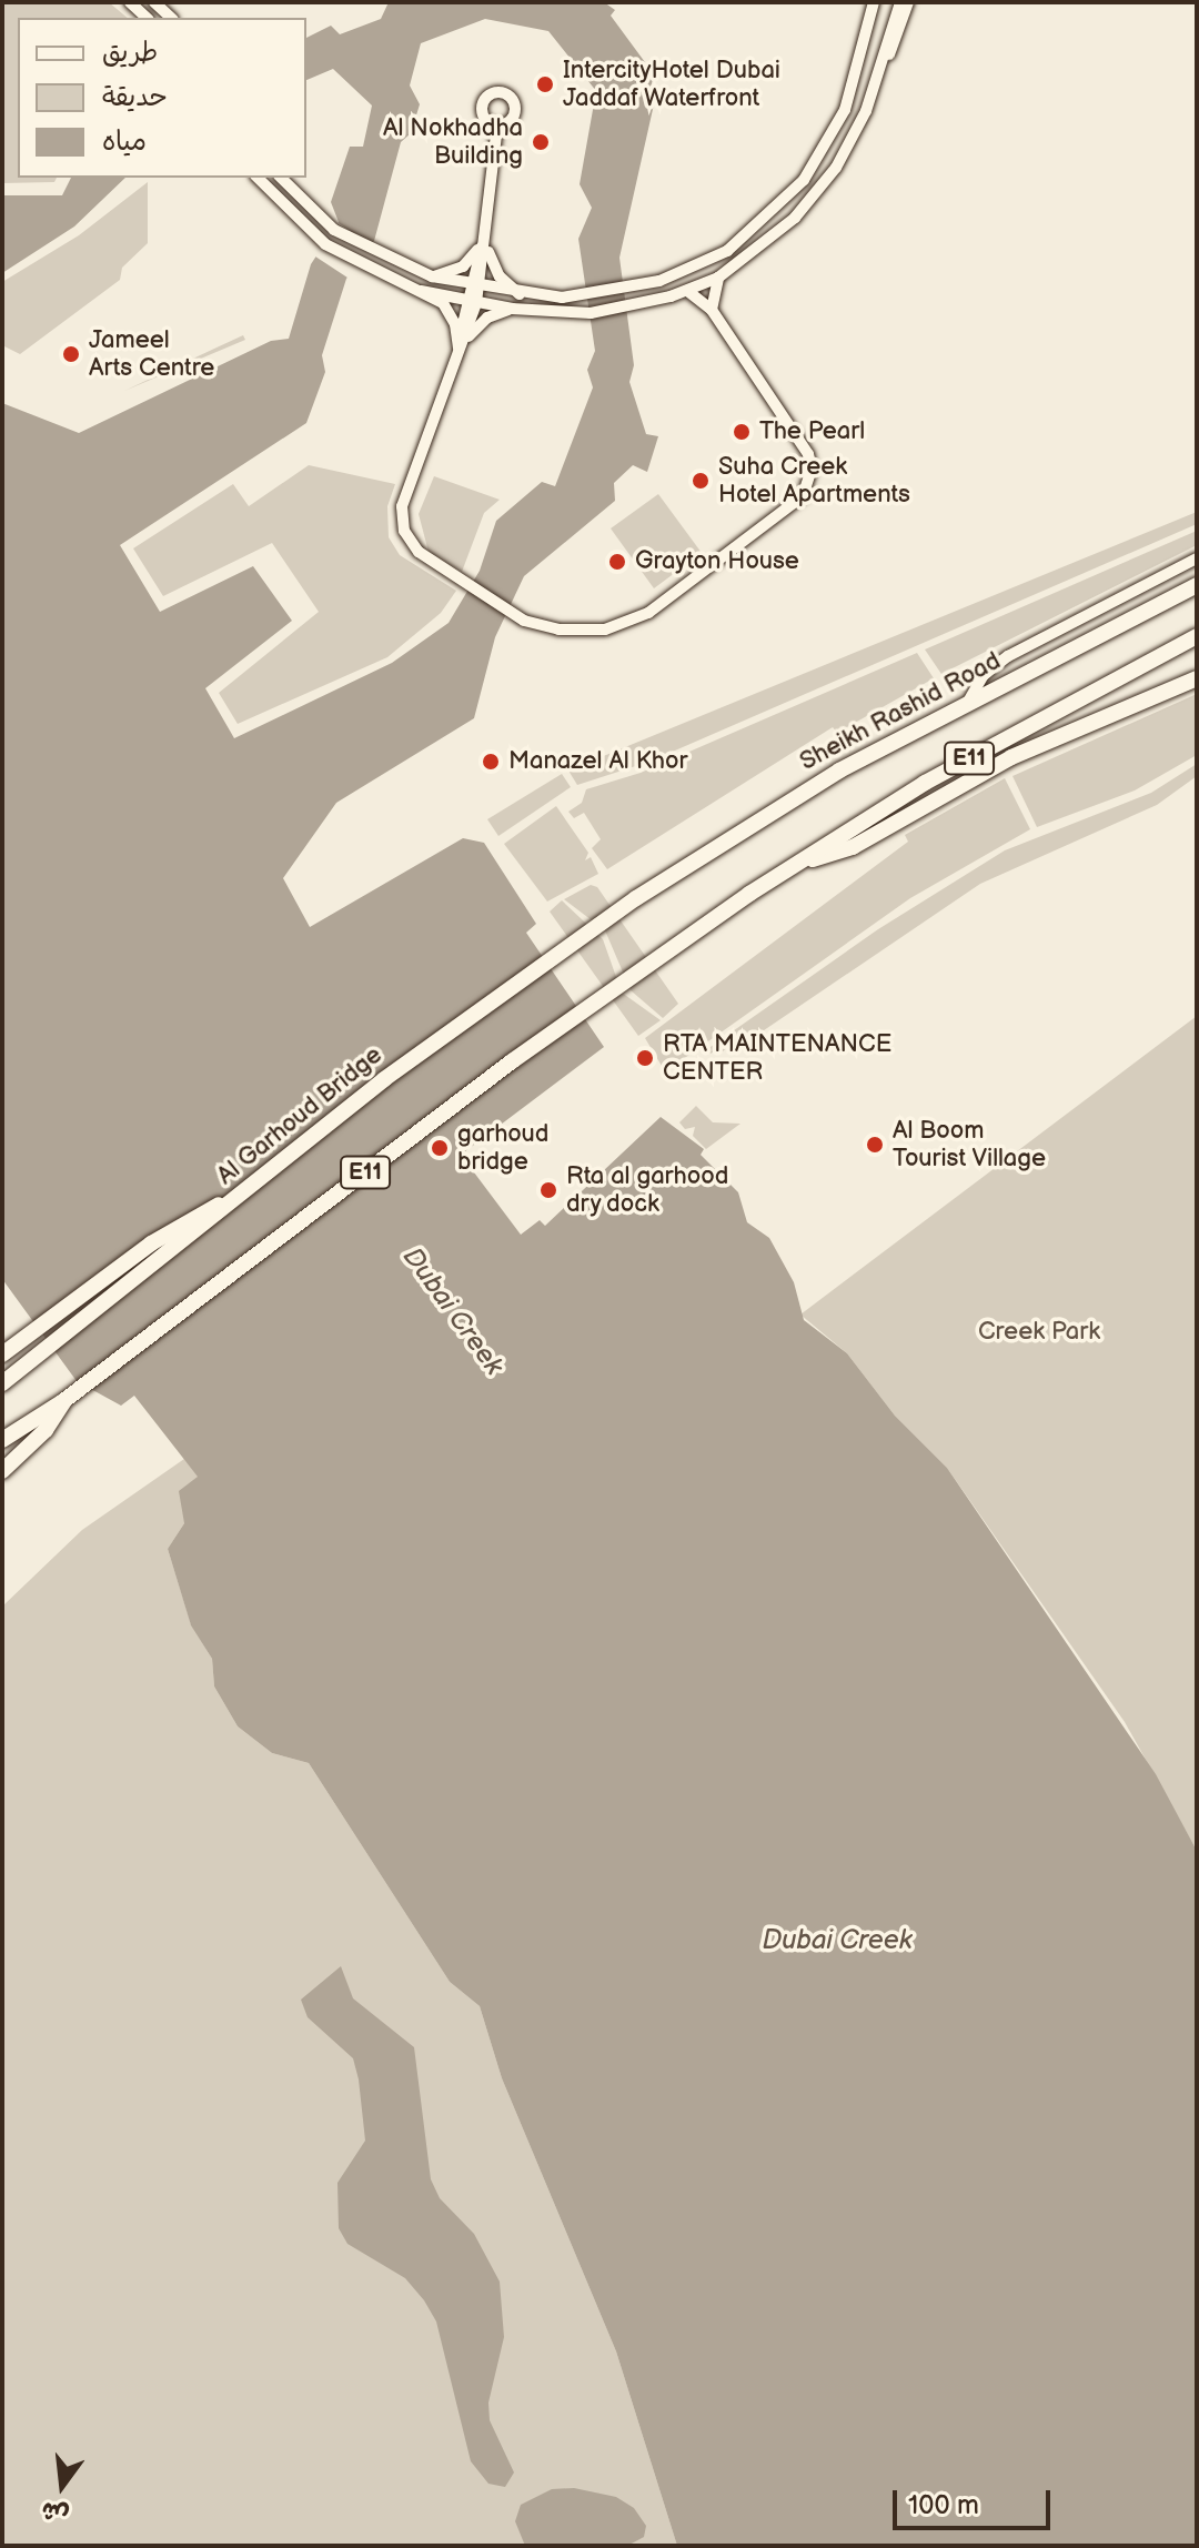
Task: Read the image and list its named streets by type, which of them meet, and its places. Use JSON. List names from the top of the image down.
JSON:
{
  "streets": {
    "highway": ["Sheikh Rashid Road", "E11", "Al Garhoud Bridge"]
  },
  "crossings": [
    ["Sheikh Rashid Road", "Al Garhoud Bridge"]
  ],
  "water": ["Dubai Creek"],
  "parks": ["Creek Park"],
  "places": [
    "IntercityHotel Dubai Jaddaf Waterfront",
    "Al Nokhadha Building",
    "Jameel Arts Centre",
    "The Pearl",
    "Suha Creek Hotel Apartments",
    "Grayton House",
    "Manazel Al Khor",
    "RTA MAINTENANCE CENTER",
    "Al Boom Tourist Village",
    "garhoud bridge",
    "Rta al garhood dry dock"
  ],
  "legend": ["طريق", "حديقة", "مياه"],
  "scale_bar": "100 m",
  "north": "bottom"
}
